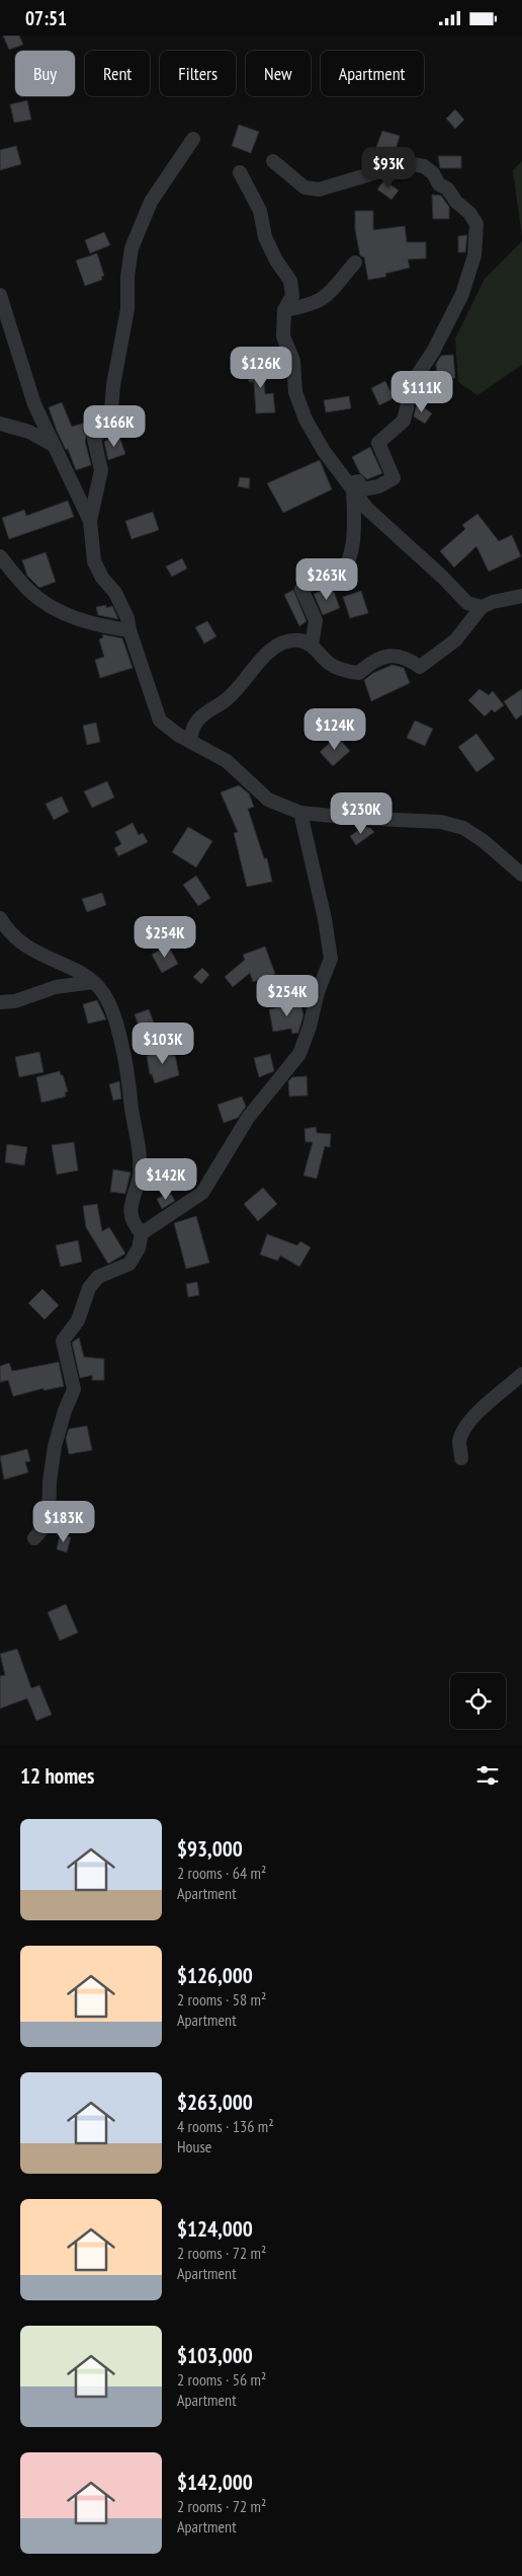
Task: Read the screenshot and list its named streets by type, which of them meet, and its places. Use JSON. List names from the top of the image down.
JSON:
{
  "page": {
    "status": "07:51",
    "chip": [
      "Buy",
      "Rent",
      "Filters",
      "New",
      "Apartment"
    ],
    "price": [
      "$93K",
      "$126K",
      "$111K",
      "$166K",
      "$263K",
      "$124K",
      "$230K",
      "$254K",
      "$254K",
      "$103K",
      "$142K",
      "$183K"
    ],
    "heading": "12 homes",
    "list": [
      {
        "name": "$93,000",
        "note": "2 rooms · 64 m² · Apartment"
      },
      {
        "name": "$126,000",
        "note": "2 rooms · 58 m² · Apartment"
      },
      {
        "name": "$263,000",
        "note": "4 rooms · 136 m² · House"
      },
      {
        "name": "$124,000",
        "note": "2 rooms · 72 m² · Apartment"
      },
      {
        "name": "$103,000",
        "note": "2 rooms · 56 m² · Apartment"
      },
      {
        "name": "$142,000",
        "note": "2 rooms · 72 m² · Apartment"
      }
    ]
  }
}
